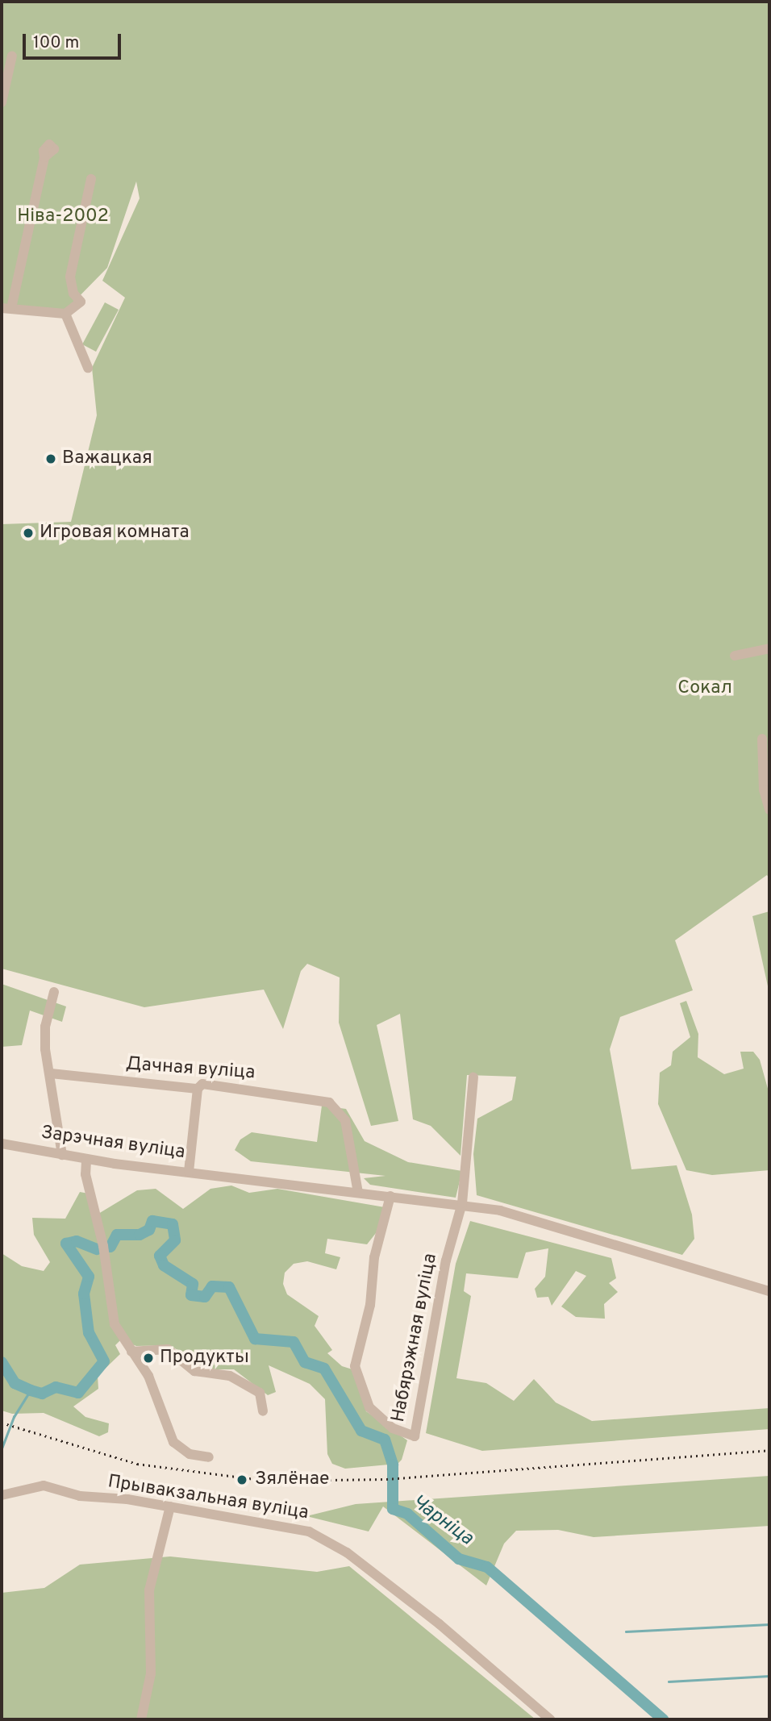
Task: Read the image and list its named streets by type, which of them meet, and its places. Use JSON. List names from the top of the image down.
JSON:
{
  "streets": {
    "street": [
      "Дачная вуліца",
      "Зарэчная вуліца",
      "Набярэжная вуліца",
      "Прывакзальная вуліца"
    ]
  },
  "crossings": [
    ["Дачная вуліца", "Зарэчная вуліца"],
    ["Зарэчная вуліца", "Набярэжная вуліца"]
  ],
  "water": ["Чарніца"],
  "parks": ["Ніва-2002", "Сокал"],
  "places": [
    "Важацкая",
    "Игровая комната",
    "Продукты",
    "Зялёнае"
  ],
  "scale_bar": "100 m"
}
